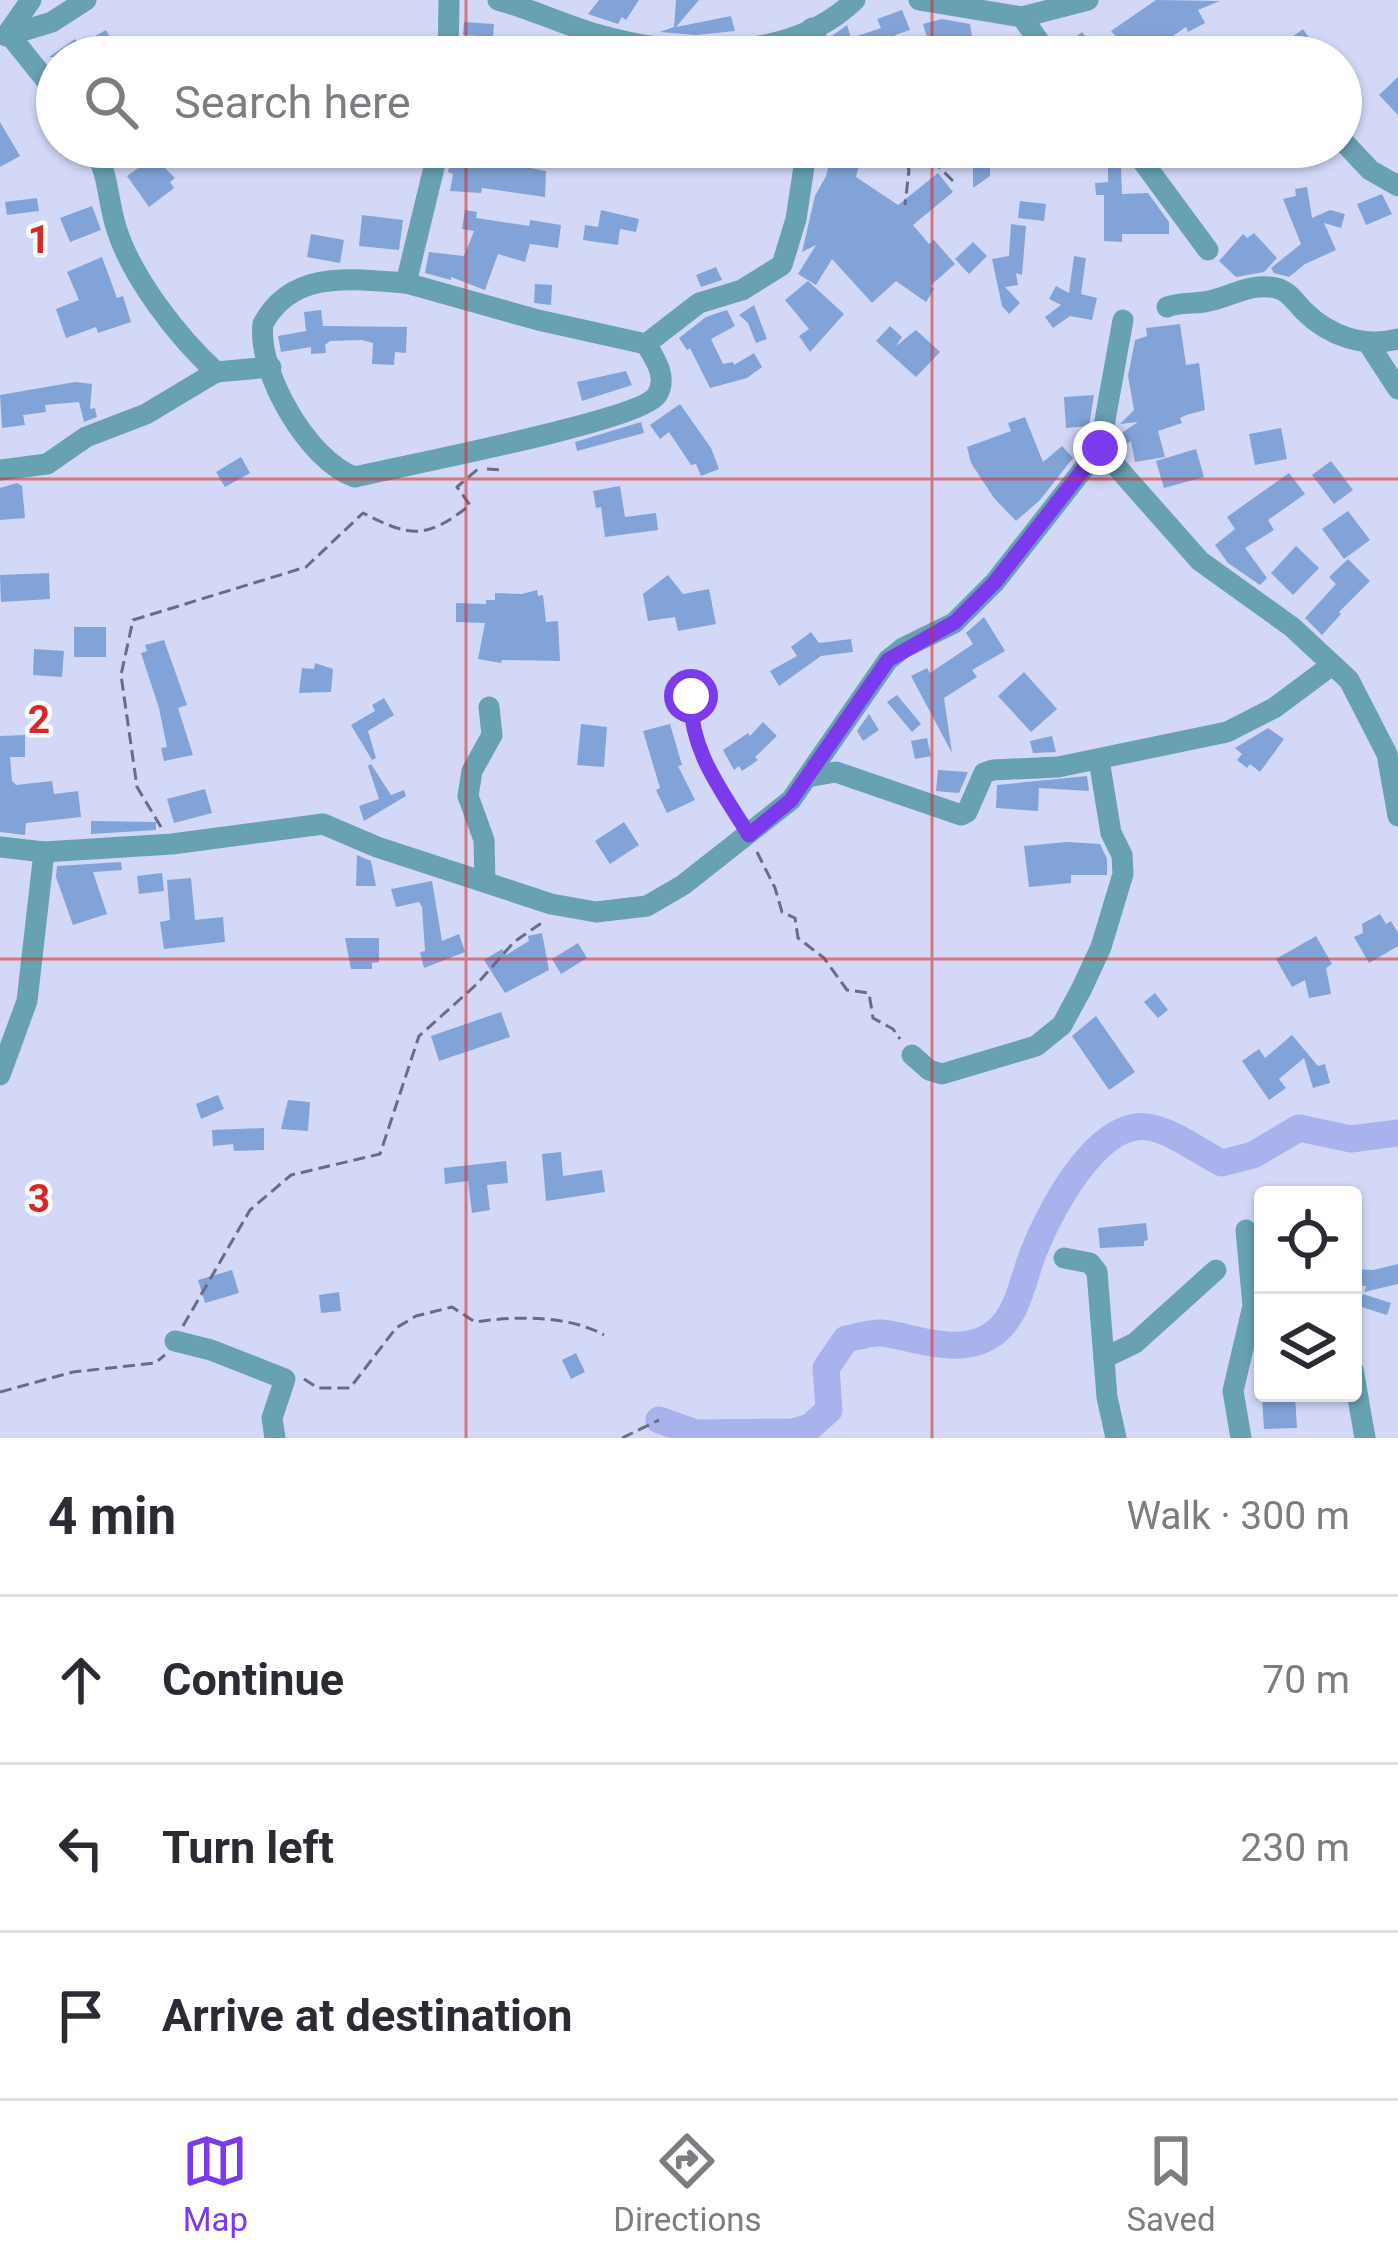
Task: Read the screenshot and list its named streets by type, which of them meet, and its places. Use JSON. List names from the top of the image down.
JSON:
{
  "page": {
    "search": "Search here",
    "heading": ["4 min", "Walk · 300 m"],
    "list": [
      ["Continue", "70 m"],
      ["Turn left", "230 m"],
      "Arrive at destination"
    ],
    "nav": ["Map", "Directions", "Saved"]
  },
  "grid": {
    "rows": ["1", "2", "3"]
  }
}
